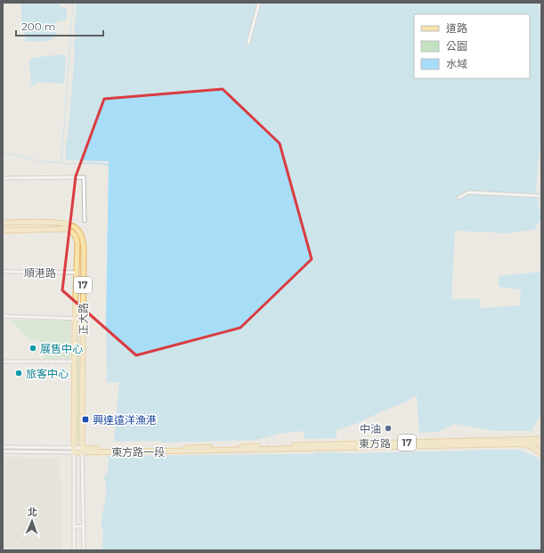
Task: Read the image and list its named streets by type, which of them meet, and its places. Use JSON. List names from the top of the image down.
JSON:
{
  "streets": {
    "main road": [
      "17",
      "正大路",
      "東方路",
      "東方路一段"
    ],
    "street": ["順港路"]
  },
  "crossings": [
    ["順港路", "正大路"],
    ["正大路", "東方路一段"],
    ["東方路", "東方路一段"]
  ],
  "places": {
    "other": ["展售中心", "旅客中心", "中油"],
    "transit": ["興達遠洋漁港"]
  },
  "legend": ["道路", "公園", "水域"],
  "scale_bar": "200 m",
  "north": "top"
}
